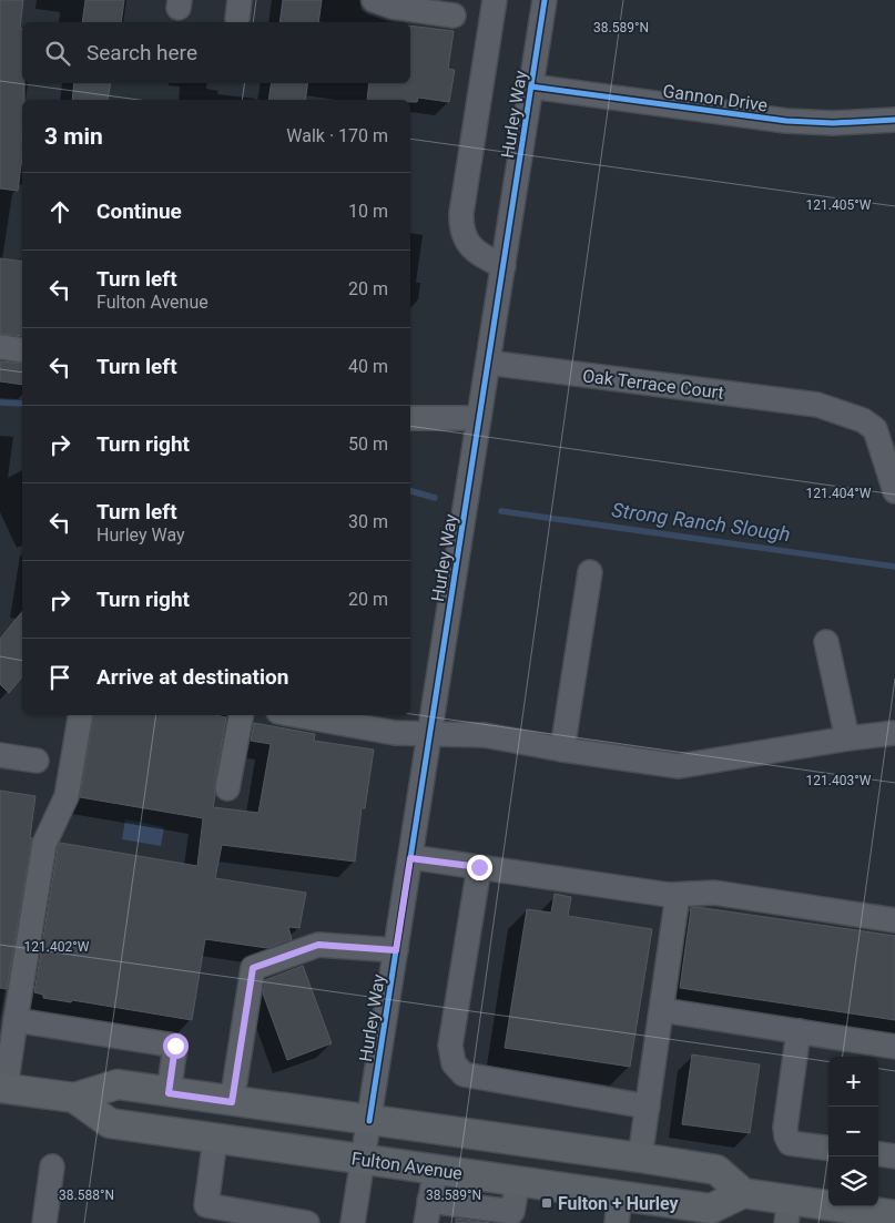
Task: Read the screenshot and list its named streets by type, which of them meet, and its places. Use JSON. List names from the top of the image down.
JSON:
{
  "streets": {
    "main road": ["Fulton Avenue"],
    "street": ["Gannon Drive", "Hurley Way", "Oak Terrace Court"]
  },
  "crossings": [
    ["Gannon Drive", "Hurley Way"],
    ["Hurley Way", "Oak Terrace Court"],
    ["Hurley Way", "Fulton Avenue"]
  ],
  "water": ["Strong Ranch Slough"],
  "places": {
    "transit": ["Fulton + Hurley"]
  },
  "page": {
    "search": "Search here",
    "heading": ["3 min", "Walk · 170 m"],
    "list": [
      ["Continue", "10 m"],
      ["Turn left", "Fulton Avenue", "20 m"],
      ["Turn left", "40 m"],
      ["Turn right", "50 m"],
      ["Turn left", "Hurley Way", "30 m"],
      ["Turn right", "20 m"],
      "Arrive at destination"
    ],
    "map_buttons": ["+", "−"]
  },
  "coordinates": [
    "38.589°N",
    "121.405°W",
    "121.404°W",
    "121.403°W",
    "121.402°W",
    "38.588°N"
  ]
}
